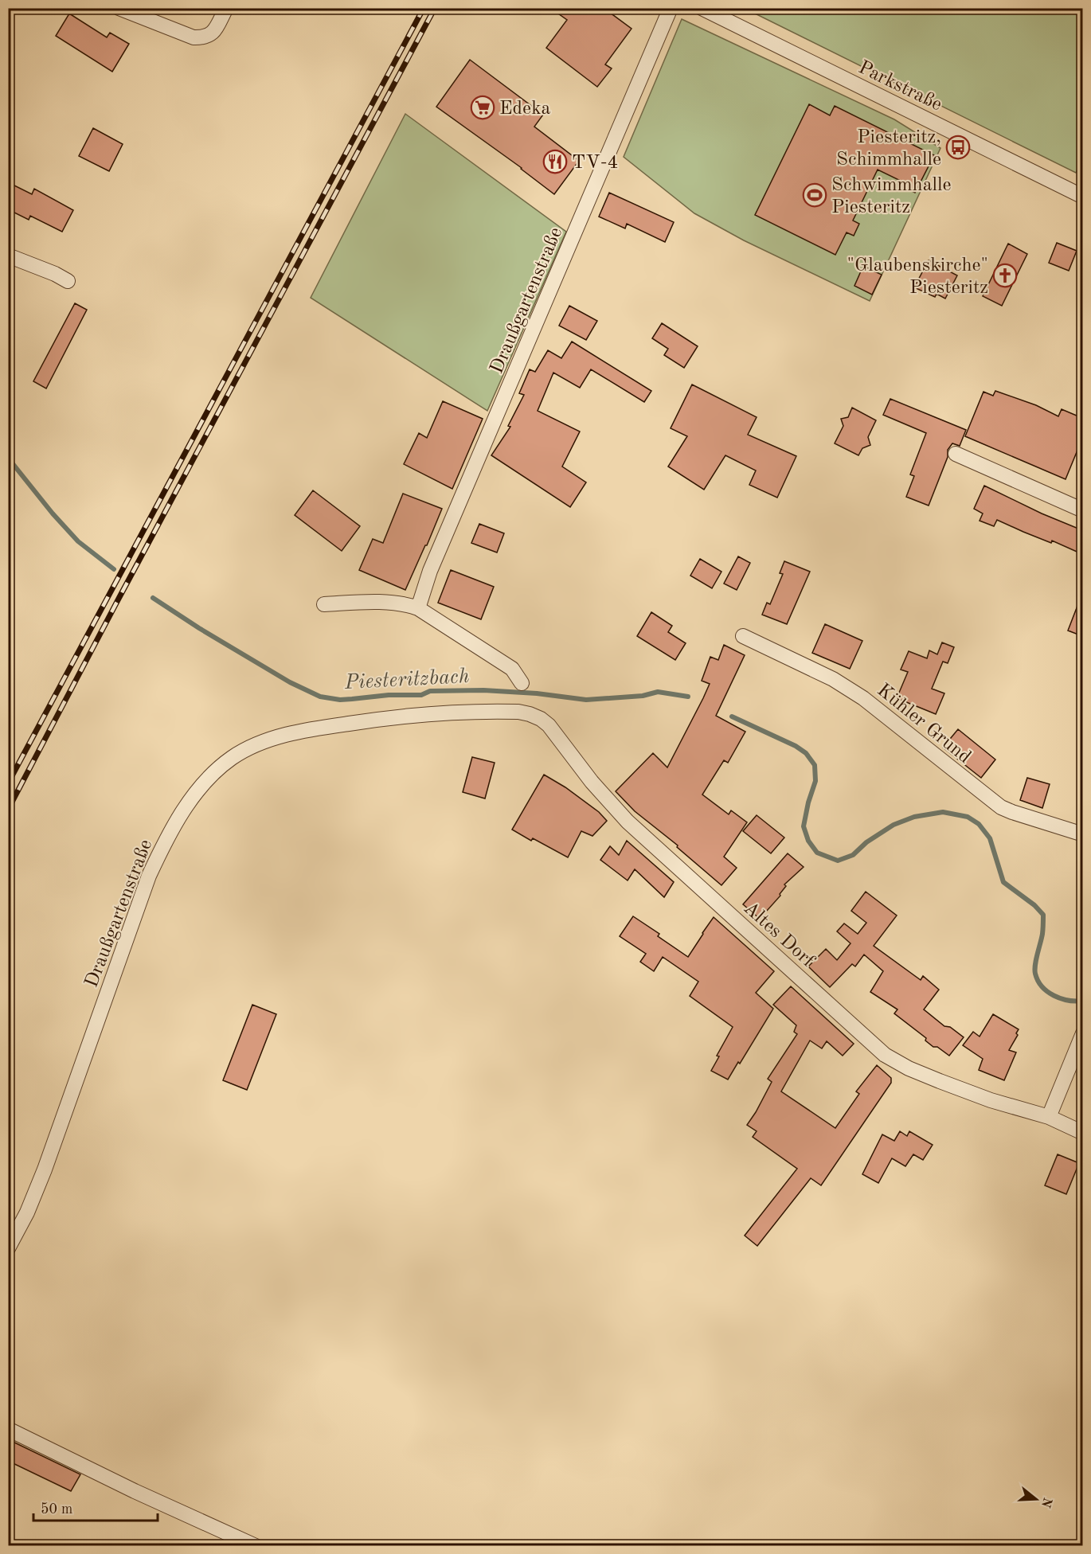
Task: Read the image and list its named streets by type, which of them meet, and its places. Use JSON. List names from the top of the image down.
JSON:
{
  "streets": {
    "street": [
      "Parkstraße",
      "Draußgartenstraße",
      "Kühler Grund",
      "Altes Dorf"
    ]
  },
  "crossings": [
    ["Draußgartenstraße", "Altes Dorf"]
  ],
  "water": ["Piesteritzbach"],
  "places": {
    "supermarket": ["Edeka"],
    "bus stop": ["Piesteritz, Schimmhalle"],
    "restaurant": ["TV-4"],
    "sports": ["Schwimmhalle Piesteritz"],
    "church": ["\"Glaubenskirche\" Piesteritz"]
  },
  "scale_bar": "50 m",
  "north": "right"
}
